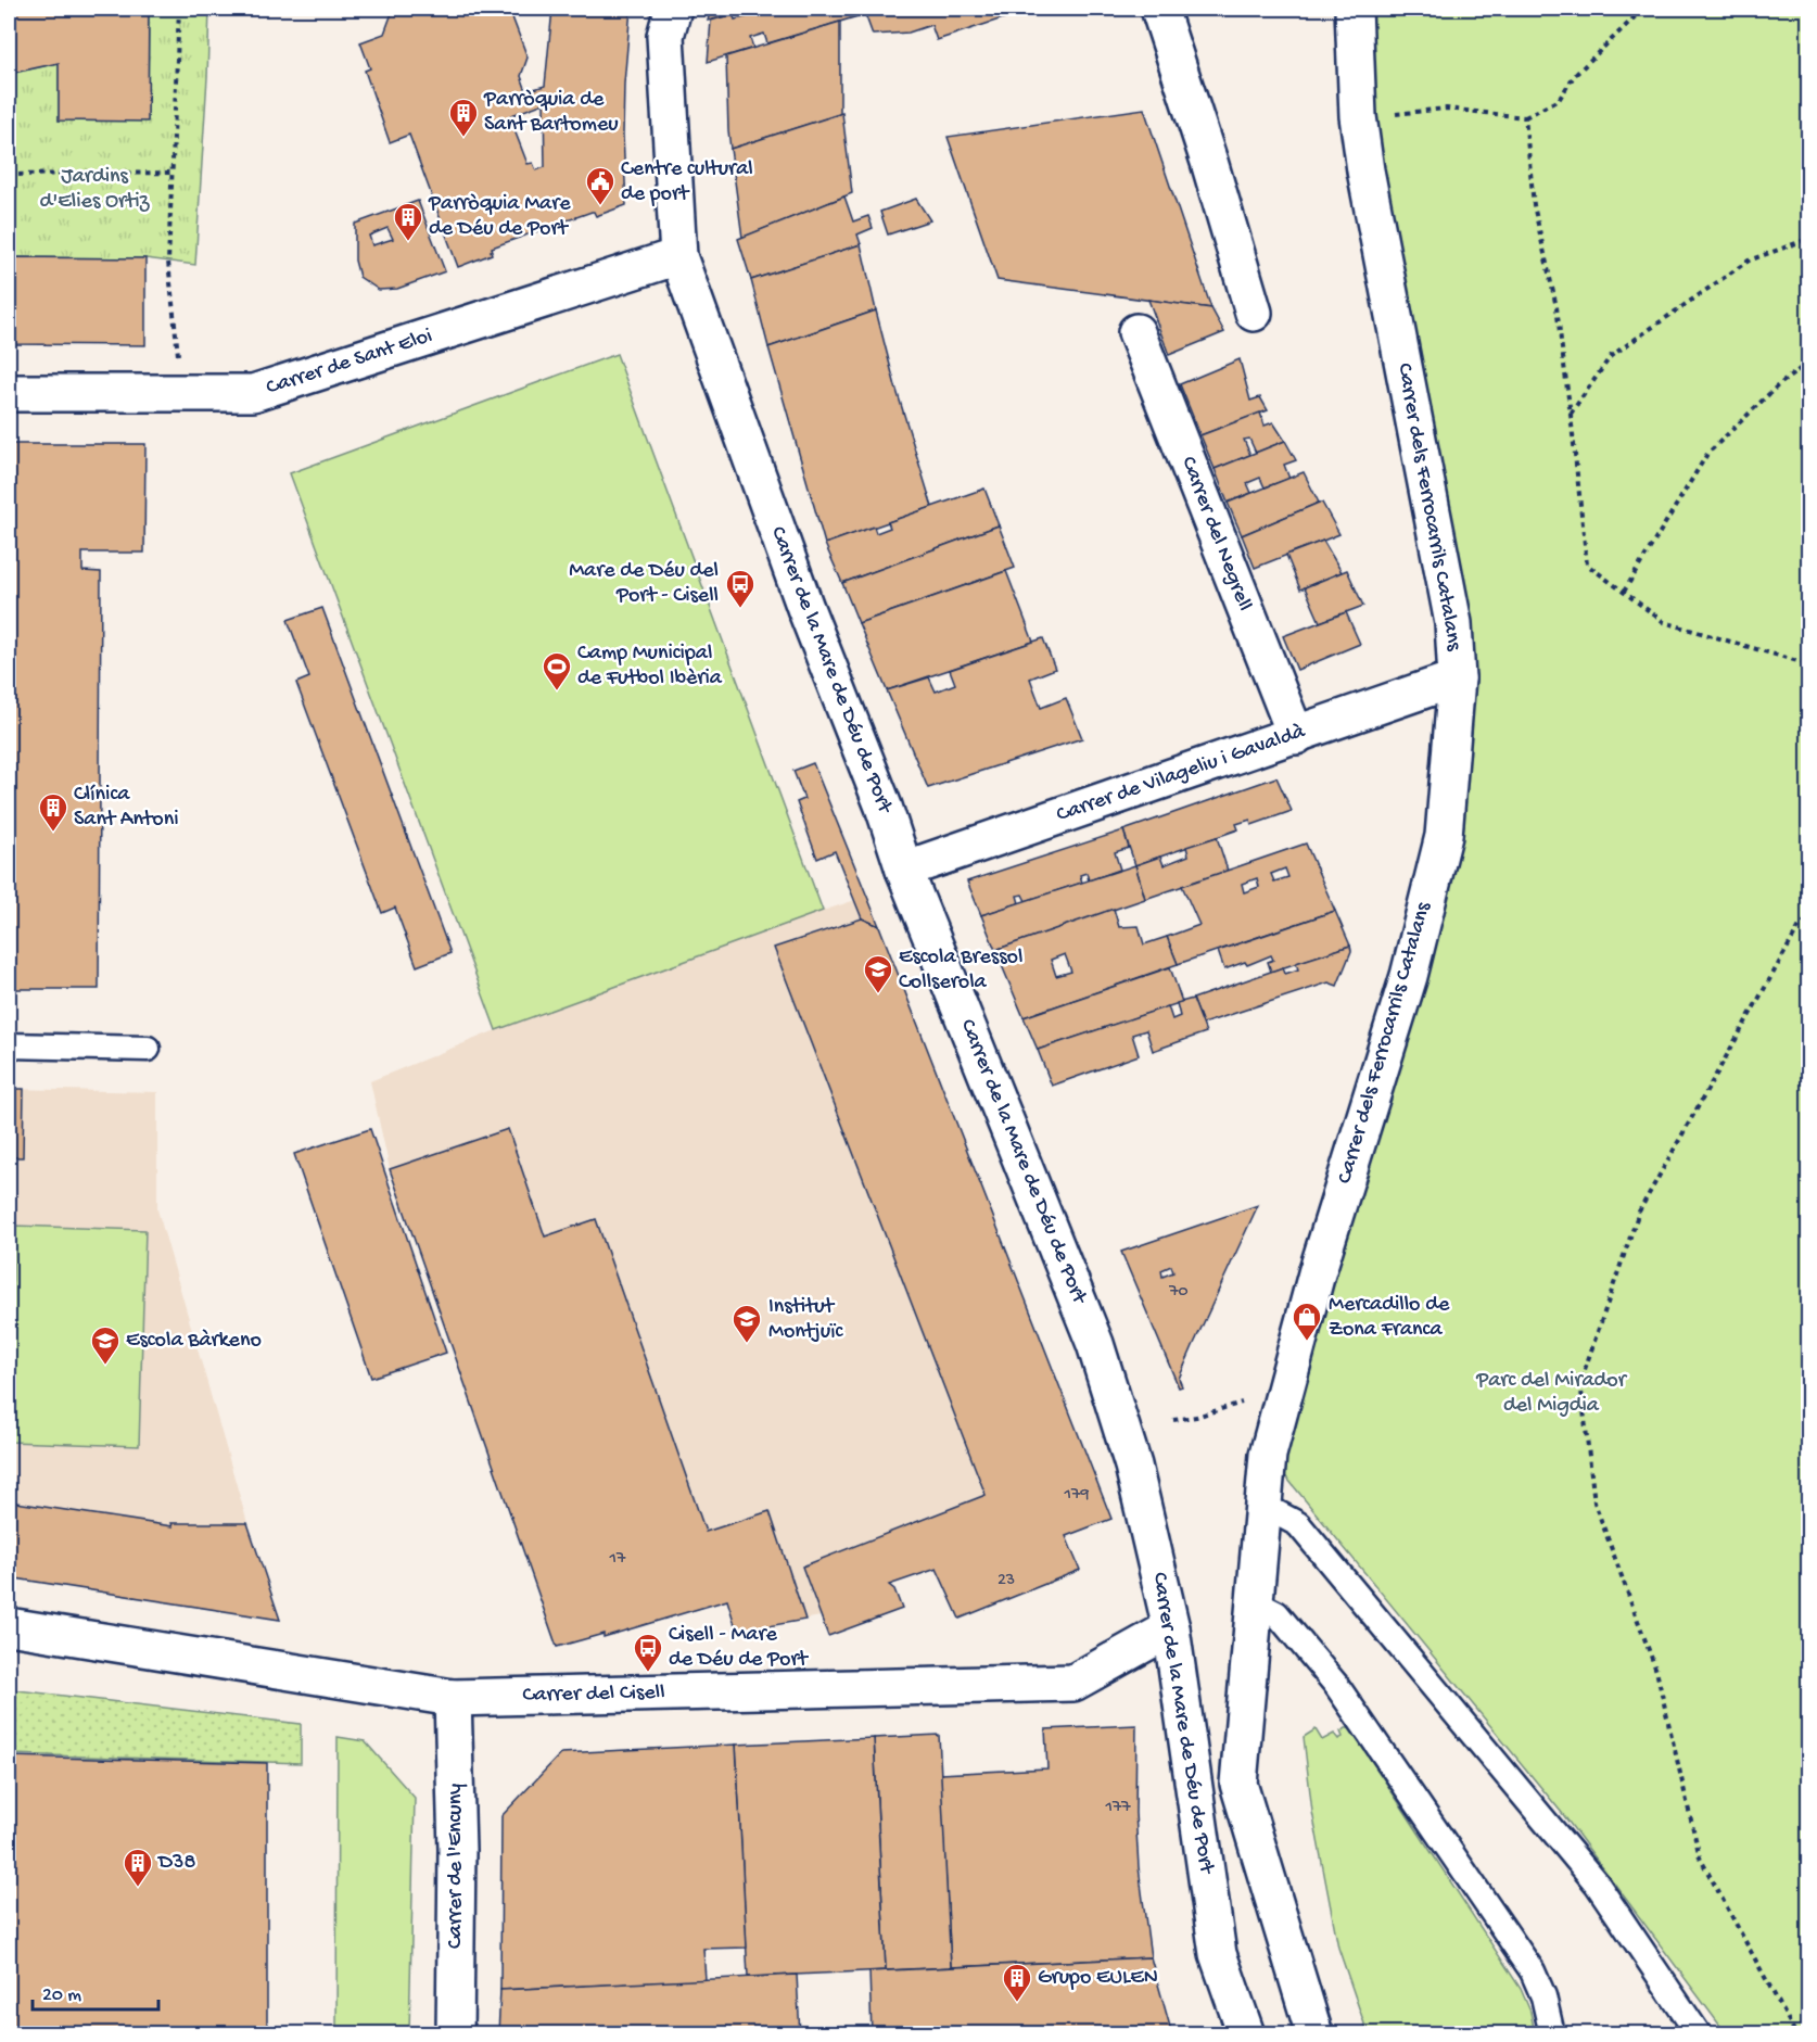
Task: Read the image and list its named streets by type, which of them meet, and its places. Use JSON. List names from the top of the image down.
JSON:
{
  "streets": {
    "street": [
      "Carrer de Sant Eloi",
      "Carrer dels Ferrocarrils Catalans",
      "Carrer del Negrell",
      "Carrer de la Mare de Déu de Port",
      "Carrer de Vilageliu i Gavaldà",
      "Carrer del Cisell",
      "Carrer de l'Encuny"
    ]
  },
  "crossings": [
    ["Carrer de Sant Eloi", "Carrer de la Mare de Déu de Port"],
    ["Carrer dels Ferrocarrils Catalans", "Carrer de Vilageliu i Gavaldà"],
    ["Carrer del Negrell", "Carrer de Vilageliu i Gavaldà"],
    ["Carrer de la Mare de Déu de Port", "Carrer de Vilageliu i Gavaldà"],
    ["Carrer de la Mare de Déu de Port", "Carrer del Cisell"],
    ["Carrer del Cisell", "Carrer de l'Encuny"]
  ],
  "parks": ["Jardins d'Elies Ortiz", "Parc del Mirador del Migdia"],
  "places": {
    "building": [
      "Parròquia de Sant Bartomeu",
      "Parròquia Mare de Déu de Port",
      "Clínica Sant Antoni",
      "D38",
      "Grupo EULEN"
    ],
    "public building": ["Centre cultural de port"],
    "bus stop": ["Mare de Déu del Port - Cisell", "Cisell - Mare de Déu de Port"],
    "sports": ["Camp Municipal de Futbol Ibèria"],
    "school or university": ["Escola Bressol Collserola", "Institut Montjuïc", "Escola Bàrkeno"],
    "shop": ["Mercadillo de Zona Franca"]
  },
  "house_numbers": [
    "70",
    "179",
    "17",
    "23",
    "177"
  ],
  "scale_bar": "20 m"
}
